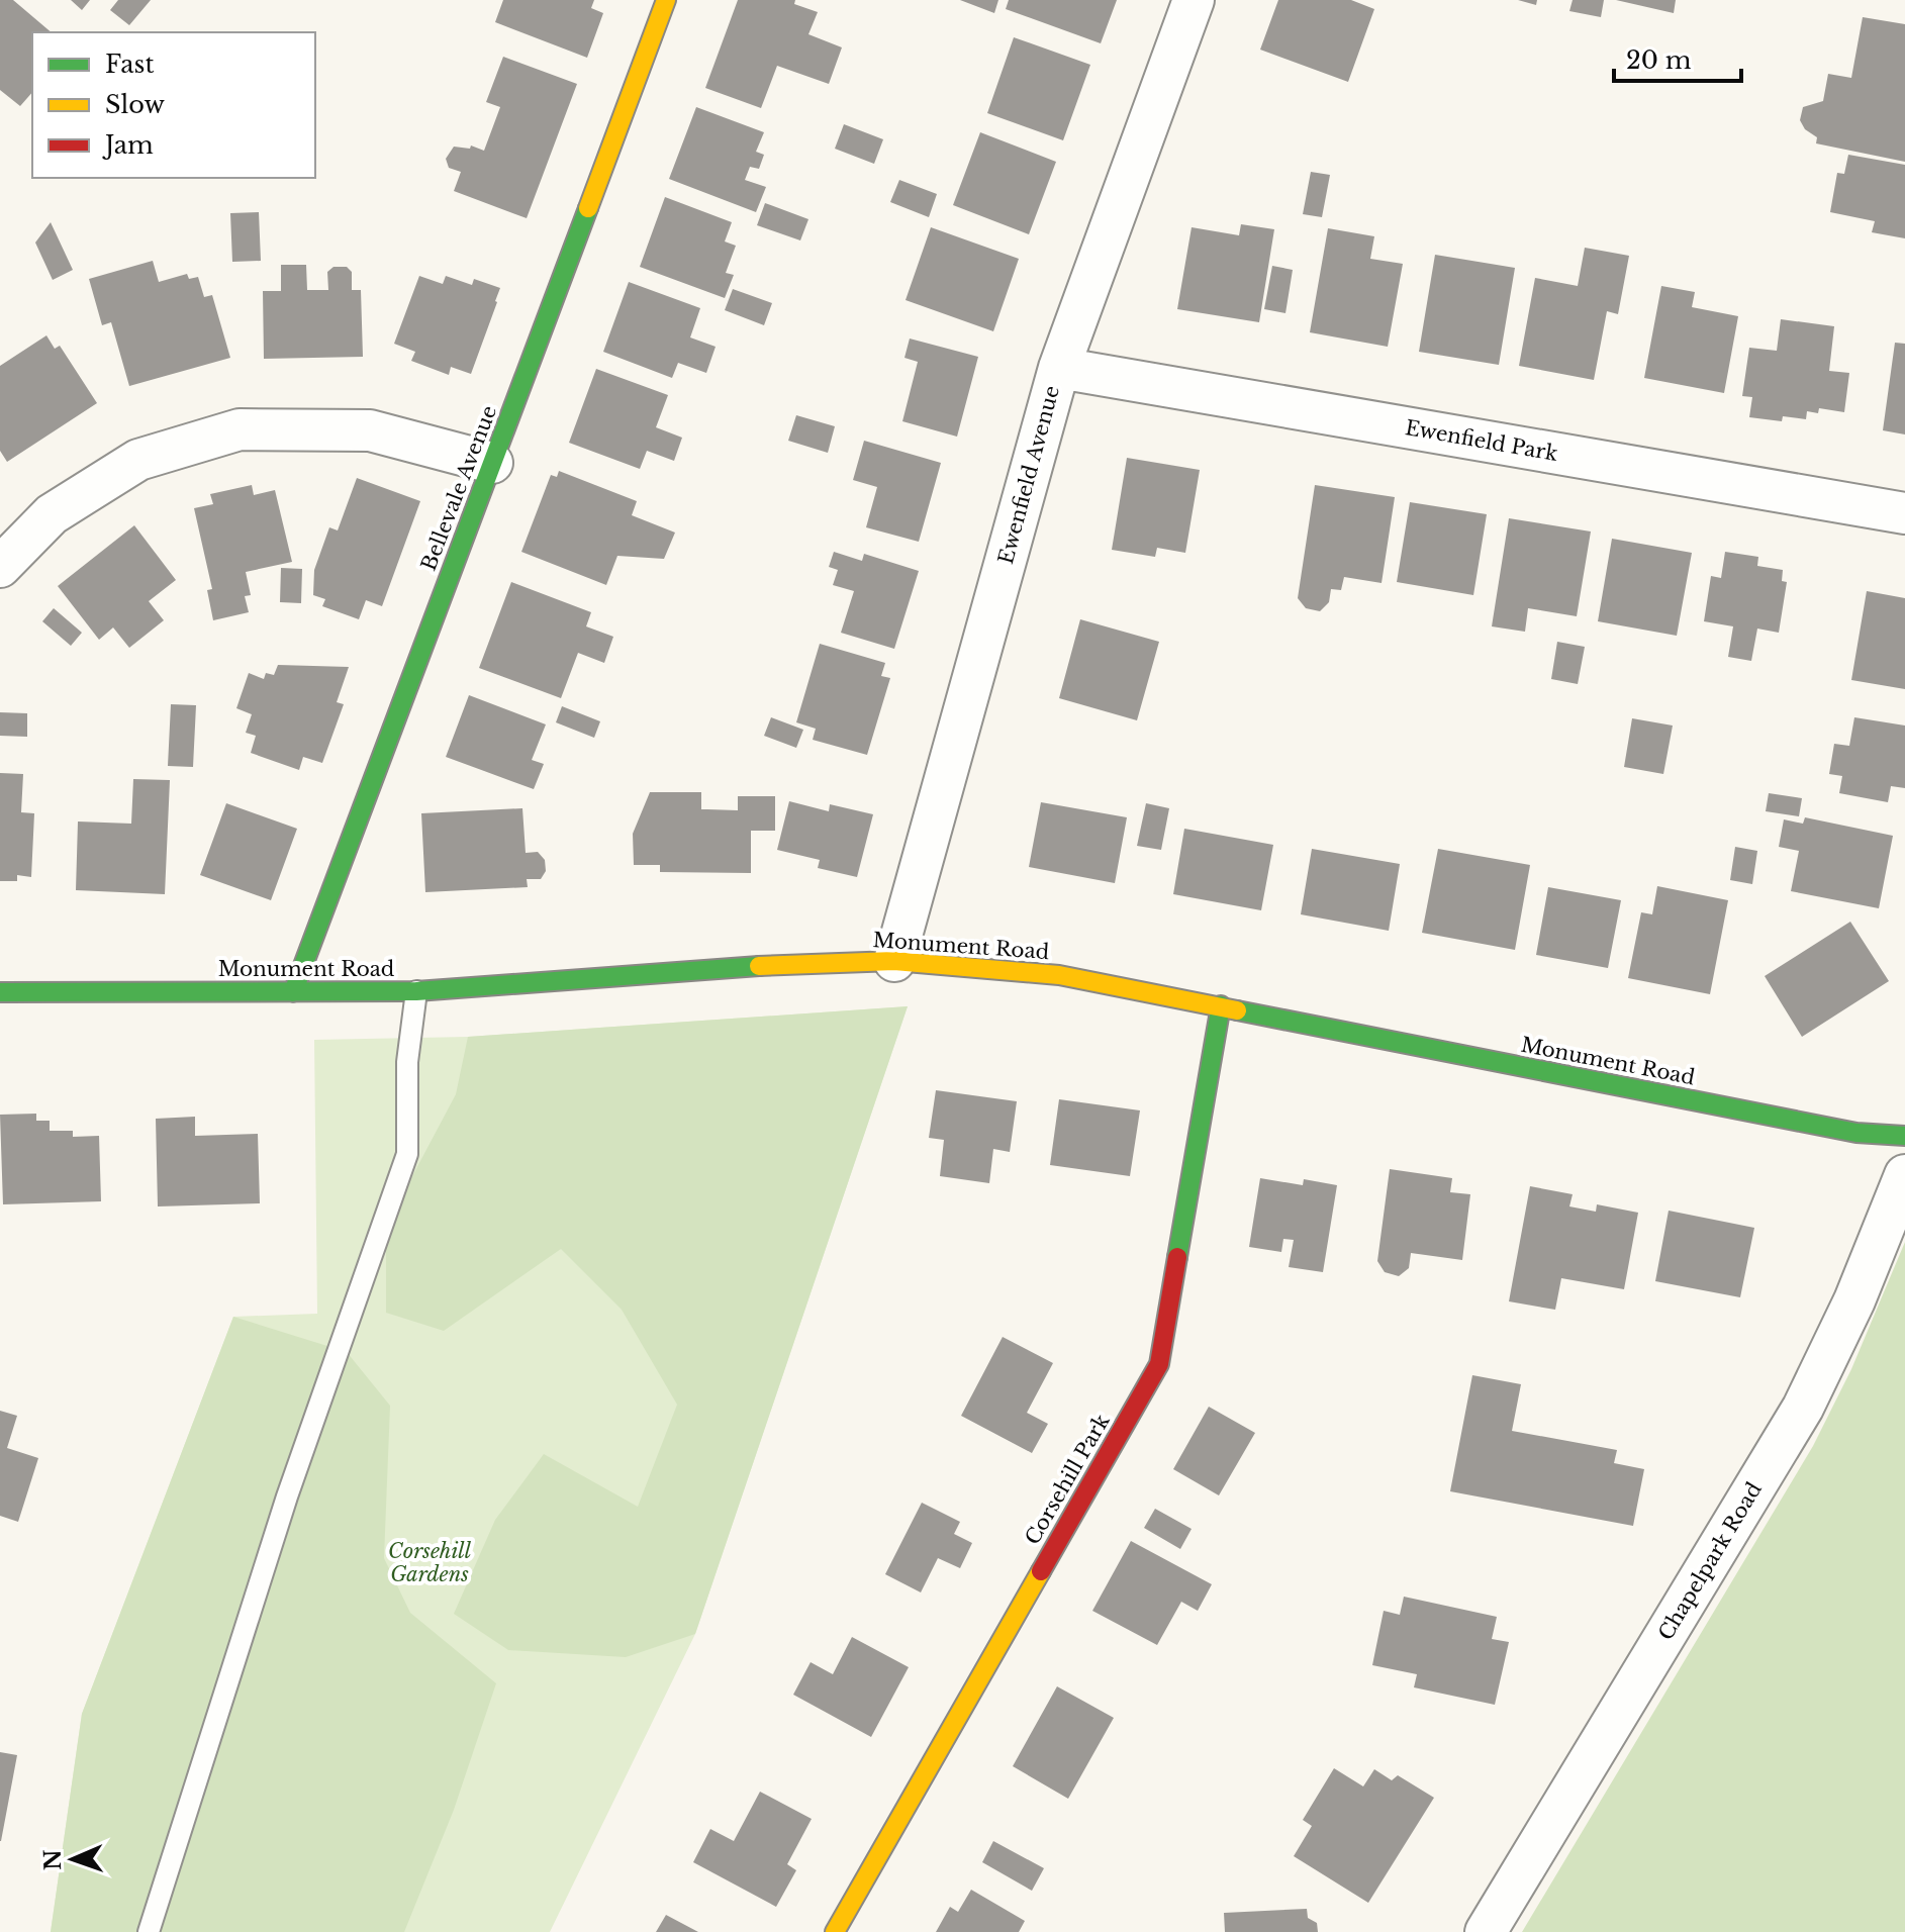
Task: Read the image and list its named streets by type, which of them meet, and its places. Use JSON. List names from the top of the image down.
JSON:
{
  "streets": {
    "street": [
      "Ewenfield Park",
      "Ewenfield Avenue",
      "Bellevale Avenue",
      "Monument Road",
      "Corsehill Park",
      "Chapelpark Road"
    ]
  },
  "crossings": [
    ["Ewenfield Park", "Ewenfield Avenue"],
    ["Ewenfield Avenue", "Monument Road"],
    ["Bellevale Avenue", "Monument Road"],
    ["Monument Road", "Corsehill Park"]
  ],
  "parks": ["Corsehill Gardens"],
  "legend": ["Fast", "Slow", "Jam"],
  "scale_bar": "20 m",
  "north": "left"
}
